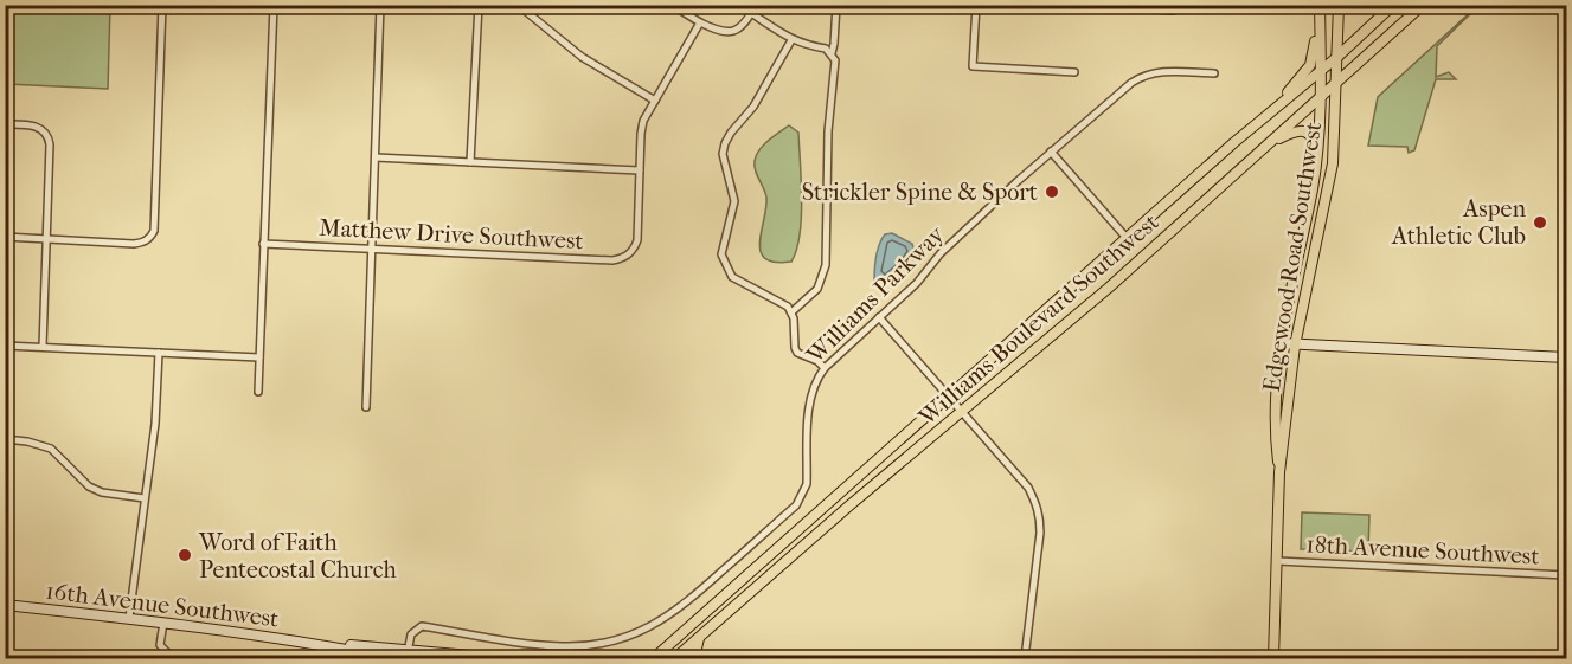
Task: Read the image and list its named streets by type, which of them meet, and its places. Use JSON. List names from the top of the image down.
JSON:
{
  "streets": {
    "main road": ["Edgewood Road Southwest", "Williams Boulevard Southwest", "16th Avenue Southwest"],
    "street": ["Matthew Drive Southwest", "Williams Parkway", "18th Avenue Southwest"]
  },
  "crossings": [
    ["Edgewood Road Southwest", "Williams Boulevard Southwest"],
    ["Edgewood Road Southwest", "18th Avenue Southwest"],
    ["Williams Parkway", "16th Avenue Southwest"]
  ],
  "places": ["Strickler Spine & Sport", "Aspen Athletic Club", "Word of Faith Pentecostal Church"]
}
